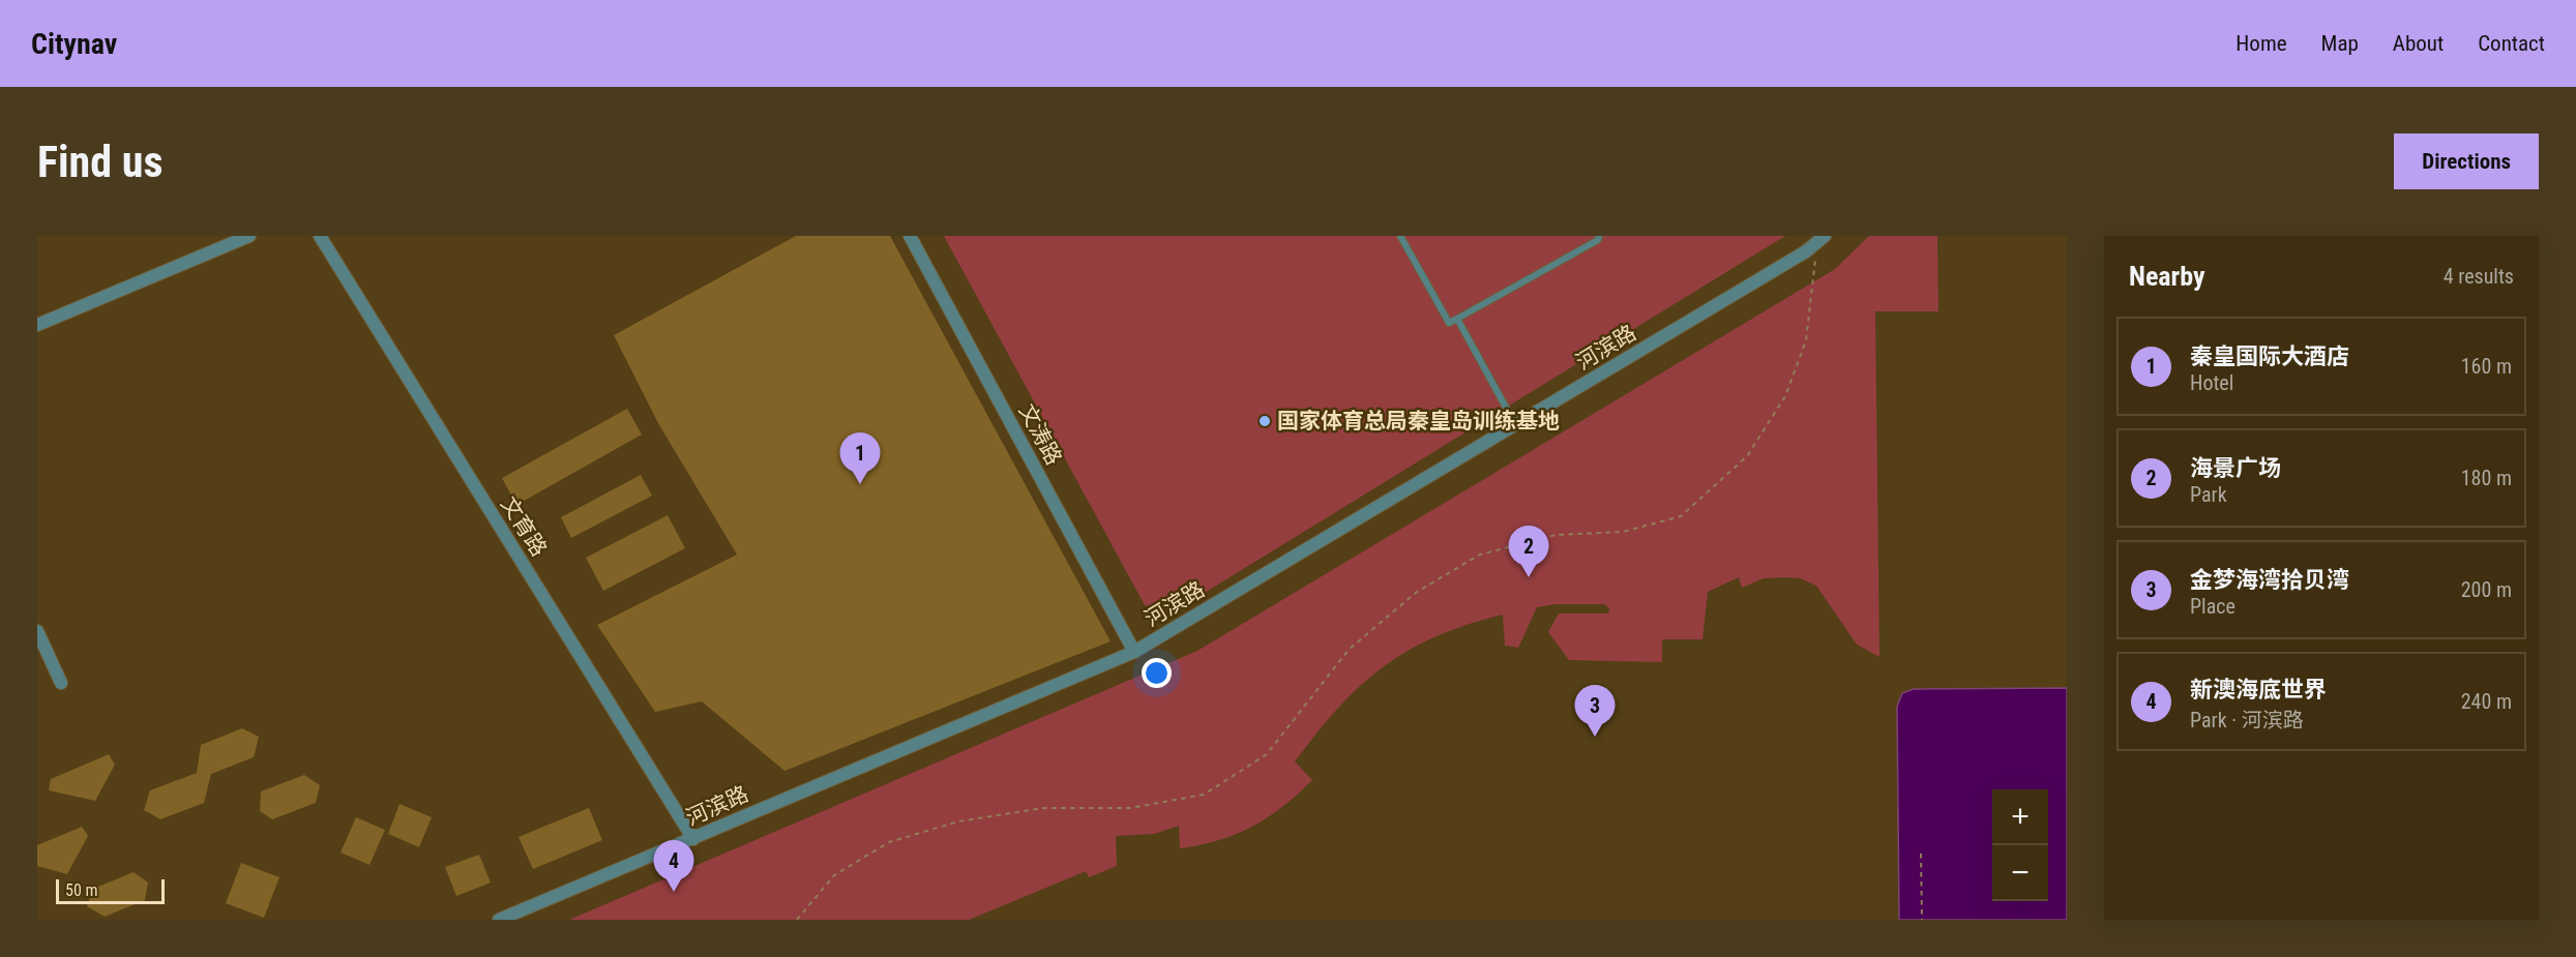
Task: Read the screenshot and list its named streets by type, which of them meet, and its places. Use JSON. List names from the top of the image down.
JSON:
{
  "streets": {
    "street": ["河滨路", "文涛路", "文育路"]
  },
  "crossings": [
    ["河滨路", "文涛路"],
    ["河滨路", "文育路"]
  ],
  "places": ["国家体育总局秦皇岛训练基地"],
  "scale_bar": "50 m",
  "page": {
    "header": "Citynav",
    "nav": [
      "Home",
      "Map",
      "About",
      "Contact"
    ],
    "buttons": "Directions",
    "title": "Find us",
    "heading": ["Nearby", "4 results"],
    "list": [
      {
        "mark": "1",
        "name": "秦皇国际大酒店",
        "note": "Hotel",
        "value": "160 m"
      },
      {
        "mark": "2",
        "name": "海景广场",
        "note": "Park",
        "value": "180 m"
      },
      {
        "mark": "3",
        "name": "金梦海湾拾贝湾",
        "note": "Place",
        "value": "200 m"
      },
      {
        "mark": "4",
        "name": "新澳海底世界",
        "note": "Park · 河滨路",
        "value": "240 m"
      }
    ],
    "pins": [
      "1",
      "2",
      "3",
      "4"
    ],
    "map_buttons": ["+", "−"],
    "scale": "50 m"
  }
}
